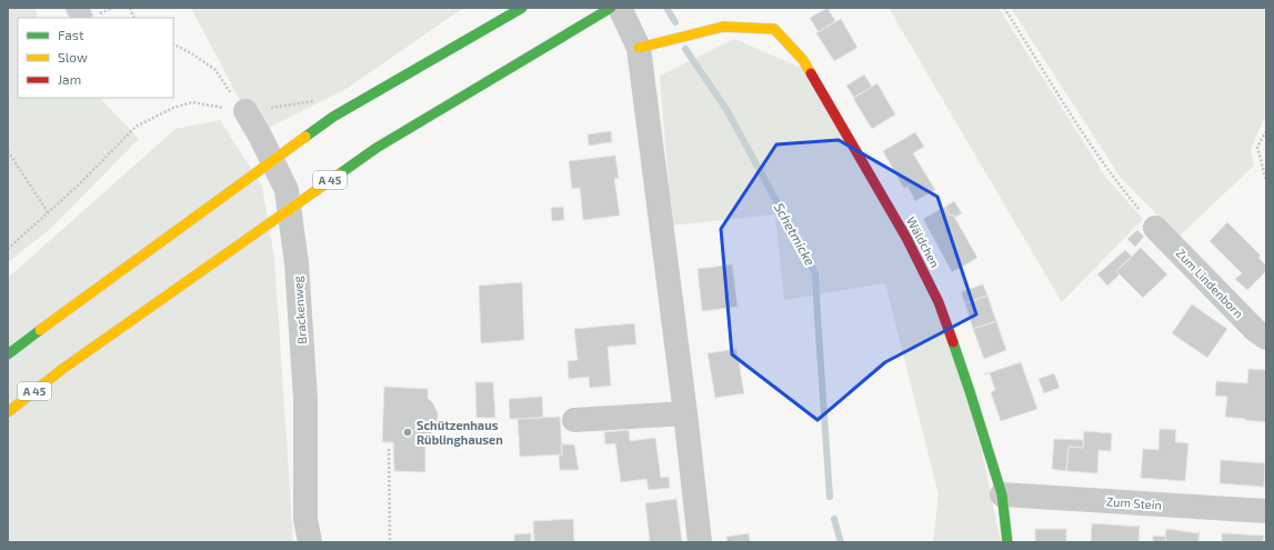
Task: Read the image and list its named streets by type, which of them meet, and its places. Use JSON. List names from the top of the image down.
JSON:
{
  "streets": {
    "main road": ["A 45", "Wäldchen"],
    "street": ["Zum Lindenborn", "Brackenweg", "Zum Stein"]
  },
  "crossings": [
    ["Wäldchen", "Zum Stein"]
  ],
  "water": ["Schetmicke"],
  "places": ["Schützenhaus Rüblinghausen"],
  "legend": ["Fast", "Slow", "Jam"]
}
